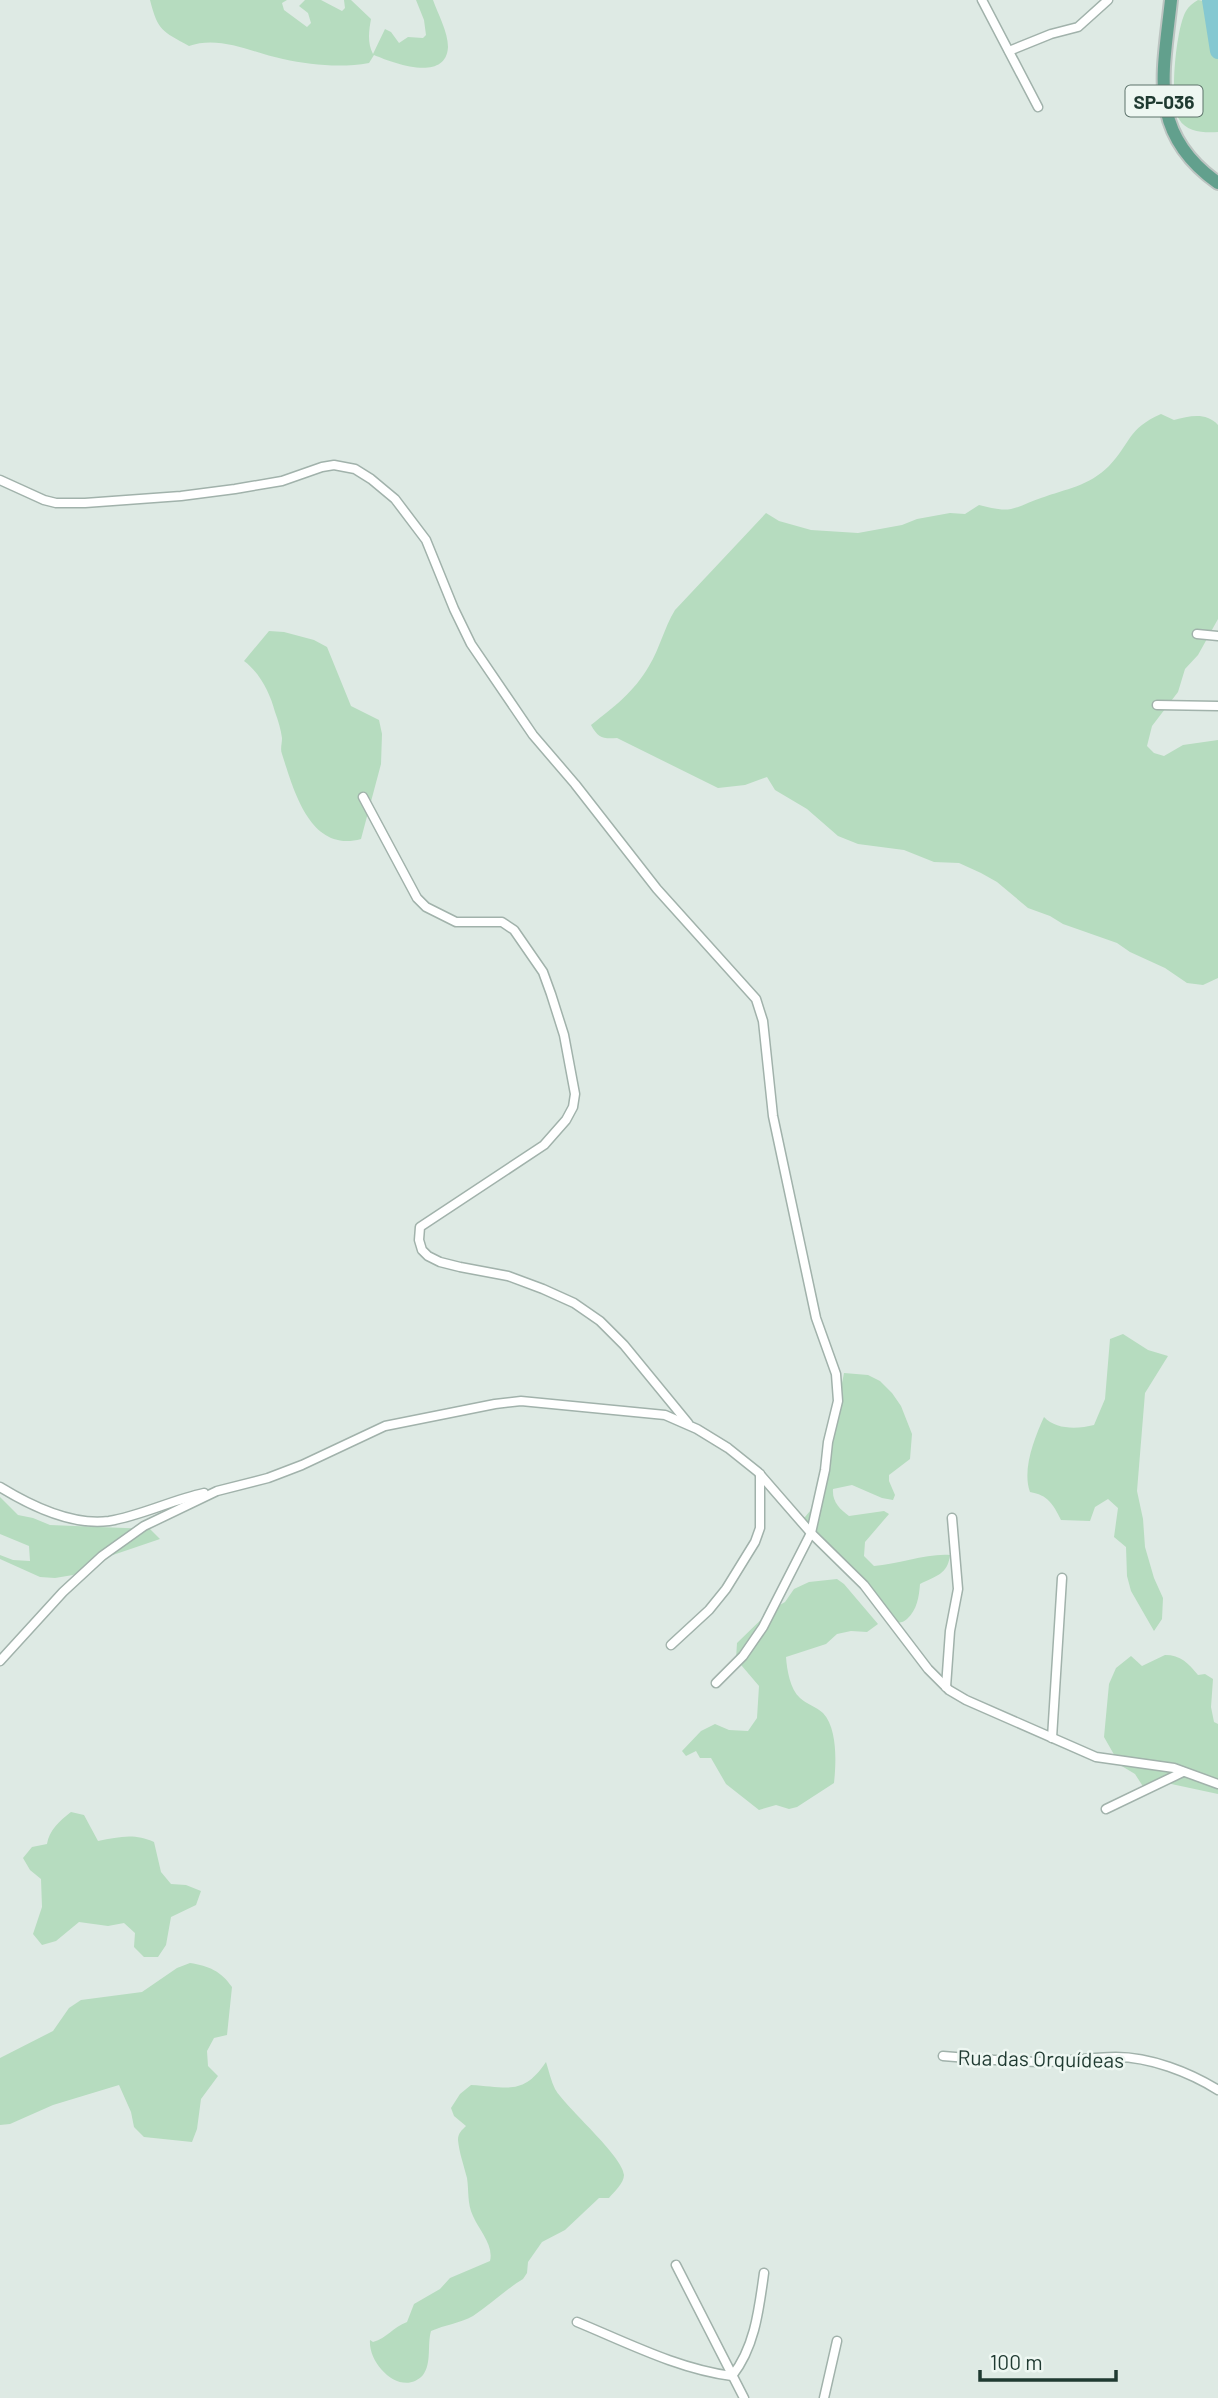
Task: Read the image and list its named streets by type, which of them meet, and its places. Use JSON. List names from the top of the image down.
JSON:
{
  "streets": {
    "main road": ["SP-036"],
    "street": ["Rua das Orquídeas"]
  },
  "scale_bar": "100 m"
}
